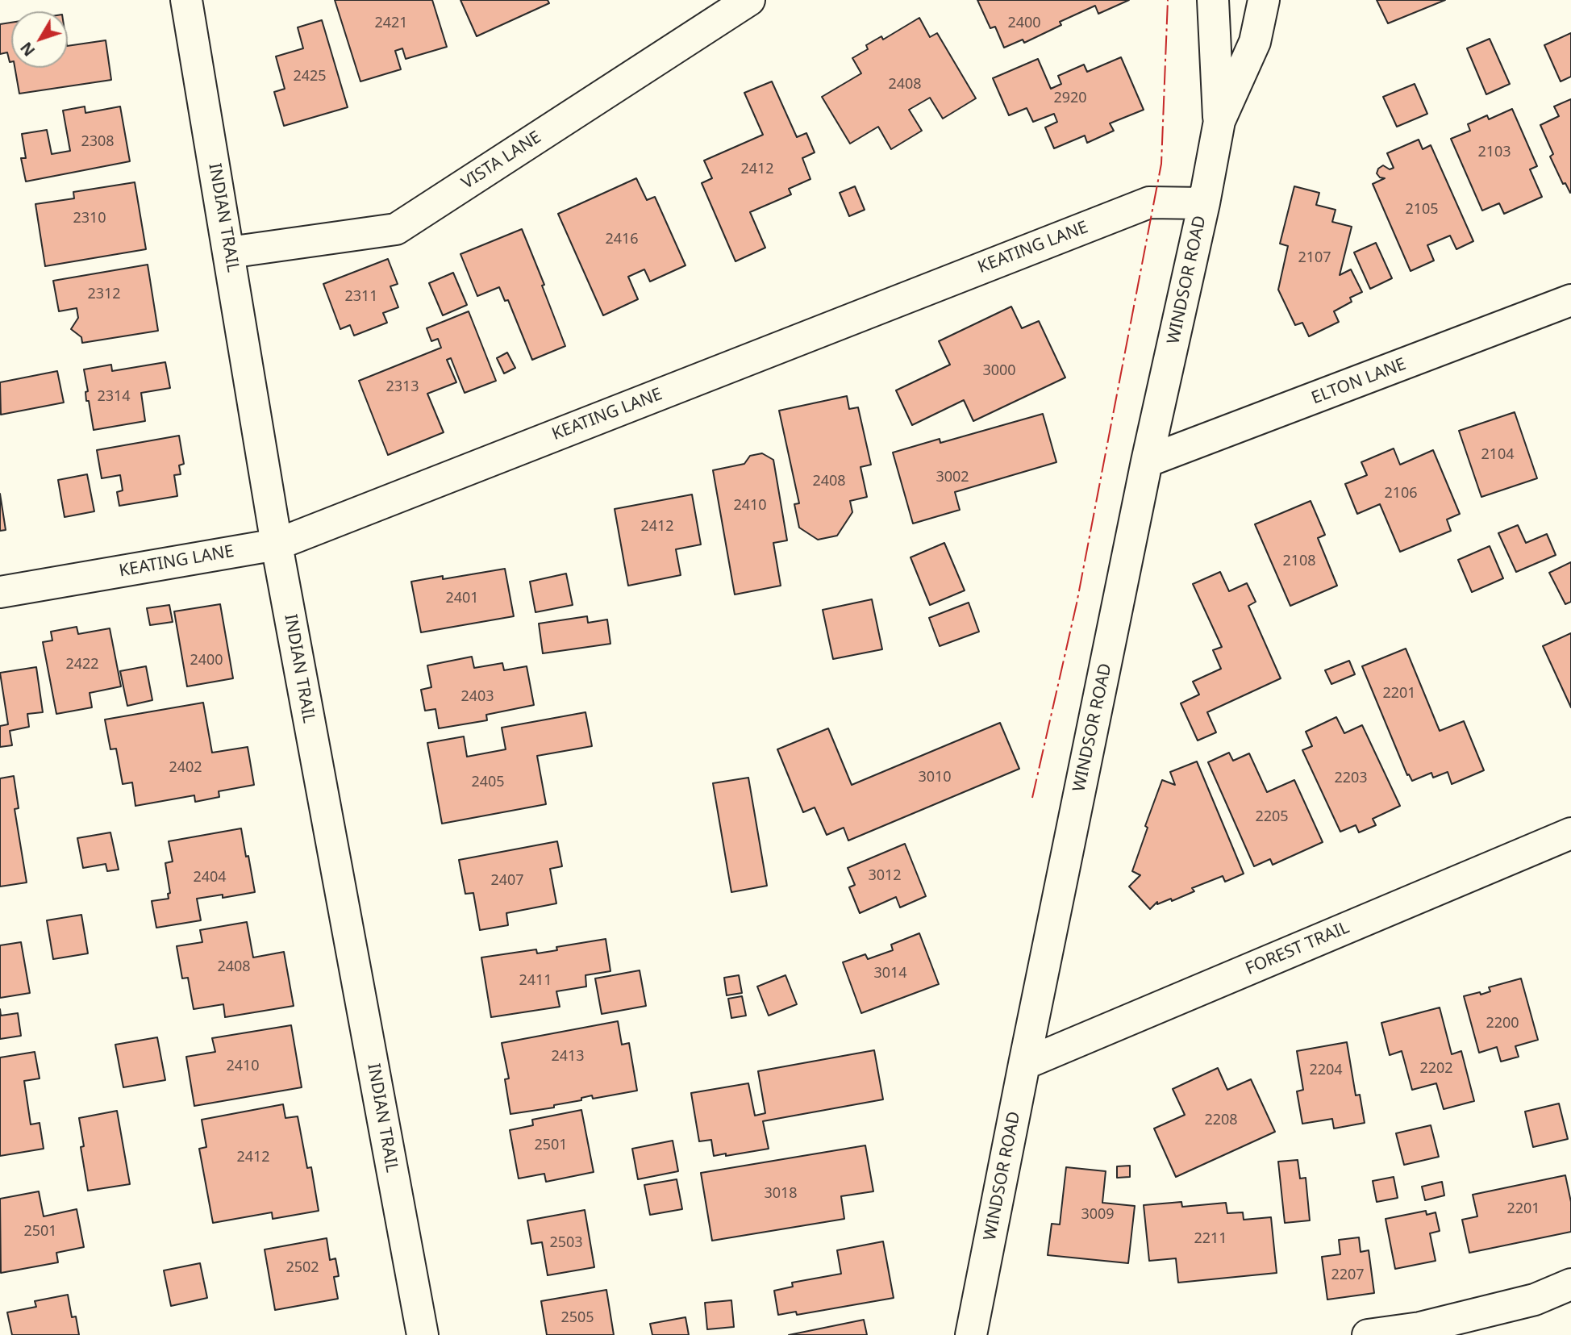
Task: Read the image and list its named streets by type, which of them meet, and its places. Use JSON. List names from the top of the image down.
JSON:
{
  "streets": {
    "street": [
      "VISTA LANE",
      "INDIAN TRAIL",
      "KEATING LANE",
      "WINDSOR ROAD",
      "ELTON LANE",
      "FOREST TRAIL"
    ]
  },
  "crossings": [
    ["VISTA LANE", "INDIAN TRAIL"],
    ["INDIAN TRAIL", "KEATING LANE"],
    ["KEATING LANE", "WINDSOR ROAD"],
    ["WINDSOR ROAD", "ELTON LANE"],
    ["WINDSOR ROAD", "FOREST TRAIL"]
  ],
  "house_numbers": [
    "2421",
    "2400",
    "2425",
    "2408",
    "2920",
    "2308",
    "2103",
    "2412",
    "2105",
    "2310",
    "2416",
    "2107",
    "2312",
    "2311",
    "3000",
    "2313",
    "2314",
    "2104",
    "3002",
    "2408",
    "2106",
    "2410",
    "2412",
    "2108",
    "2401",
    "2400",
    "2422",
    "2201",
    "2403",
    "2402",
    "3010",
    "2203",
    "2405",
    "2205",
    "3012",
    "2404",
    "2407",
    "2408",
    "3014",
    "2411",
    "2200",
    "2413",
    "2410",
    "2202",
    "2204",
    "2208",
    "2501",
    "2412",
    "3018",
    "2201",
    "3009",
    "2501",
    "2211",
    "2503",
    "2502",
    "2207",
    "2505"
  ],
  "north": "bottom left"
}
